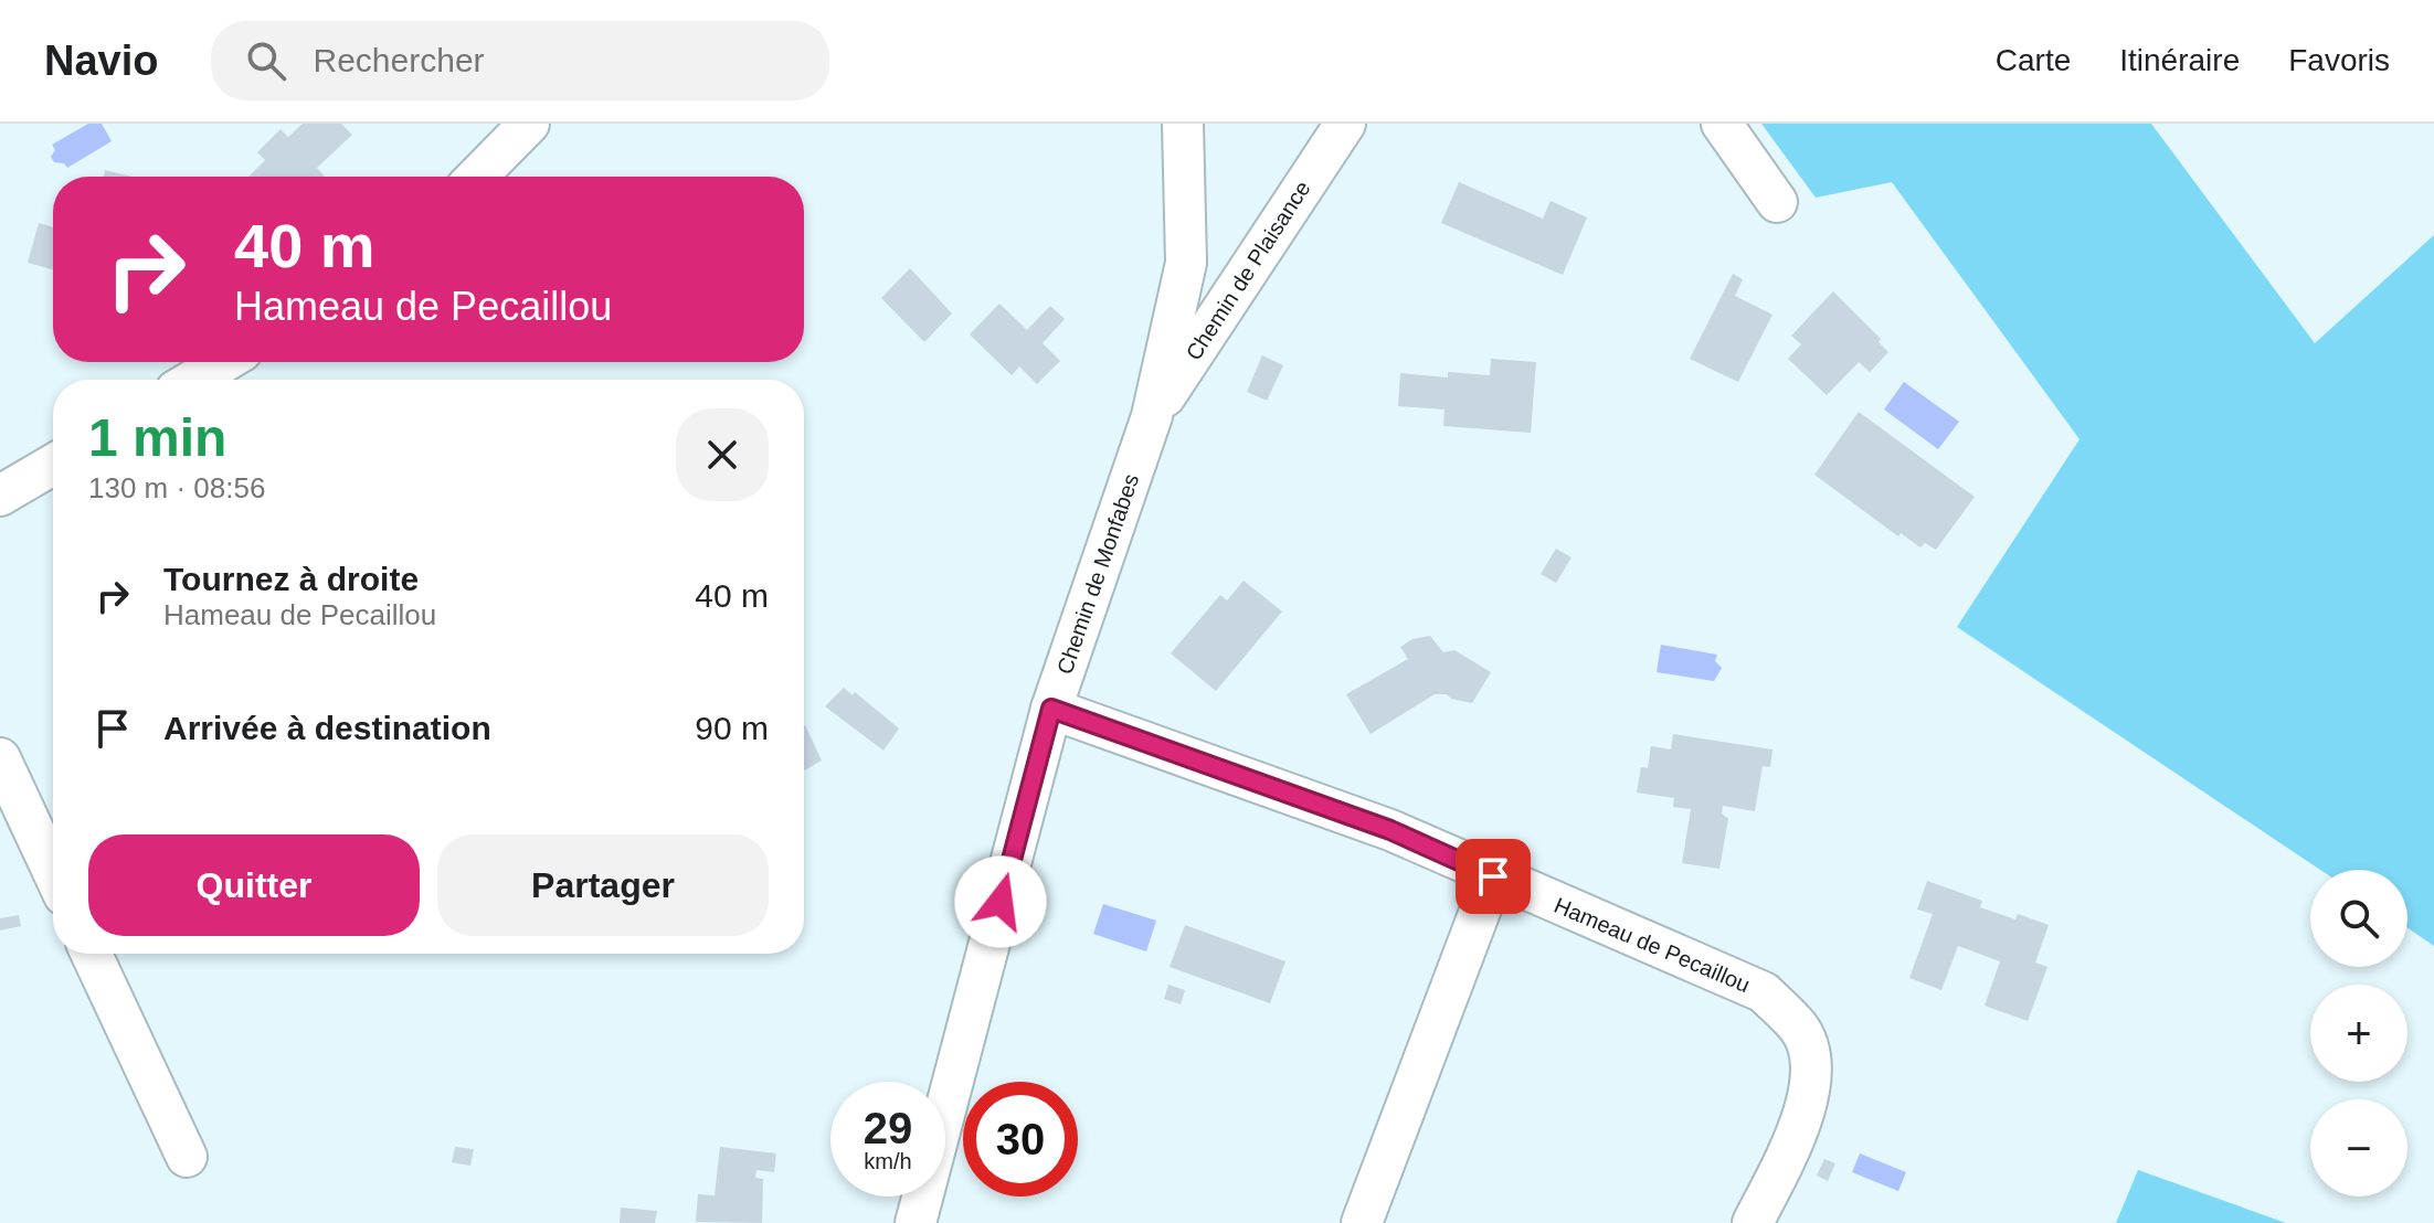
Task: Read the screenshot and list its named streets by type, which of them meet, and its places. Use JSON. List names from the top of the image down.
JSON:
{
  "streets": {
    "street": ["Chemin de Plaisance", "Chemin de Monfabes", "Hameau de Pecaillou"]
  },
  "crossings": [
    ["Chemin de Plaisance", "Chemin de Monfabes"],
    ["Chemin de Monfabes", "Hameau de Pecaillou"]
  ],
  "page": {
    "header": "Navio",
    "search": "Rechercher",
    "nav": ["Carte", "Itinéraire", "Favoris"],
    "turn": ["40 m", "Hameau de Pecaillou"],
    "heading": ["1 min", "130 m · 08:56"],
    "list": [
      {
        "name": "Tournez à droite",
        "note": "Hameau de Pecaillou",
        "value": "40 m"
      },
      {
        "name": "Arrivée à destination",
        "value": "90 m"
      }
    ],
    "buttons": ["Quitter", "Partager"],
    "map_buttons": ["+", "−"],
    "speed": "29 km/h",
    "limit": "30"
  }
}
